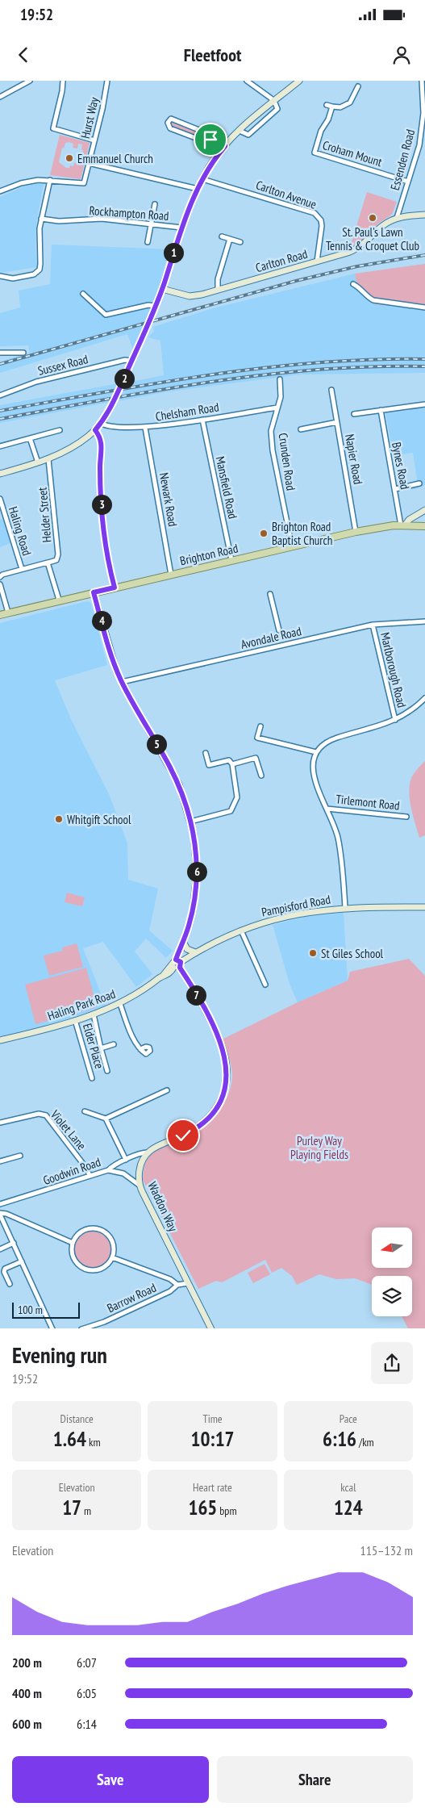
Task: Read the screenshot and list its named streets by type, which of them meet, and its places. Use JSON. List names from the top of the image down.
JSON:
{
  "streets": {
    "main road": ["Brighton Road"],
    "street": [
      "Hurst Way",
      "Croham Mount",
      "Essenden Road",
      "Carlton Avenue",
      "Rockhampton Road",
      "Carlton Road",
      "Sussex Road",
      "Chelsham Road",
      "Napier Road",
      "Crunden Road",
      "Bynes Road",
      "Mansfield Road",
      "Newark Road",
      "Helder Street",
      "Haling Road",
      "Avondale Road",
      "Marlborough Road",
      "Tirlemont Road",
      "Pampisford Road",
      "Haling Park Road",
      "Elder Place",
      "Violet Lane",
      "Goodwin Road",
      "Waddon Way",
      "Barrow Road"
    ]
  },
  "crossings": [
    ["Croham Mount", "Essenden Road"],
    ["Essenden Road", "Carlton Road"],
    ["Carlton Avenue", "Carlton Road"],
    ["Chelsham Road", "Crunden Road"],
    ["Chelsham Road", "Mansfield Road"],
    ["Chelsham Road", "Newark Road"],
    ["Napier Road", "Brighton Road"],
    ["Crunden Road", "Brighton Road"],
    ["Bynes Road", "Brighton Road"],
    ["Mansfield Road", "Brighton Road"],
    ["Newark Road", "Brighton Road"],
    ["Helder Street", "Haling Road"],
    ["Haling Road", "Brighton Road"],
    ["Avondale Road", "Marlborough Road"],
    ["Pampisford Road", "Haling Park Road"],
    ["Haling Park Road", "Elder Place"],
    ["Violet Lane", "Goodwin Road"],
    ["Goodwin Road", "Waddon Way"],
    ["Waddon Way", "Barrow Road"]
  ],
  "parks": ["Purley Way Playing Fields"],
  "places": [
    "Emmanuel Church",
    "St. Paul's Lawn Tennis & Croquet Club",
    "Brighton Road Baptist Church",
    "Whitgift School",
    "St Giles School"
  ],
  "scale_bar": "100 m",
  "north": "left",
  "page": {
    "status": "19:52",
    "header": "Fleetfoot",
    "pins": [
      "1",
      "2",
      "3",
      "4",
      "5",
      "6",
      "7"
    ],
    "scale": "100 m",
    "heading": ["Evening run", "19:52"],
    "stats": [
      ["Distance", "1.64 km"],
      ["Time", "10:17"],
      ["Pace", "6:16 /km"],
      ["Elevation", "17 m"],
      ["Heart rate", "165 bpm"],
      ["kcal", "124"]
    ],
    "chart": ["Elevation", "115–132 m"],
    "list": [
      {
        "name": "200 m",
        "note": "6:07"
      },
      {
        "name": "400 m",
        "note": "6:05"
      },
      {
        "name": "600 m",
        "note": "6:14"
      }
    ],
    "buttons": ["Save", "Share"]
  }
}
